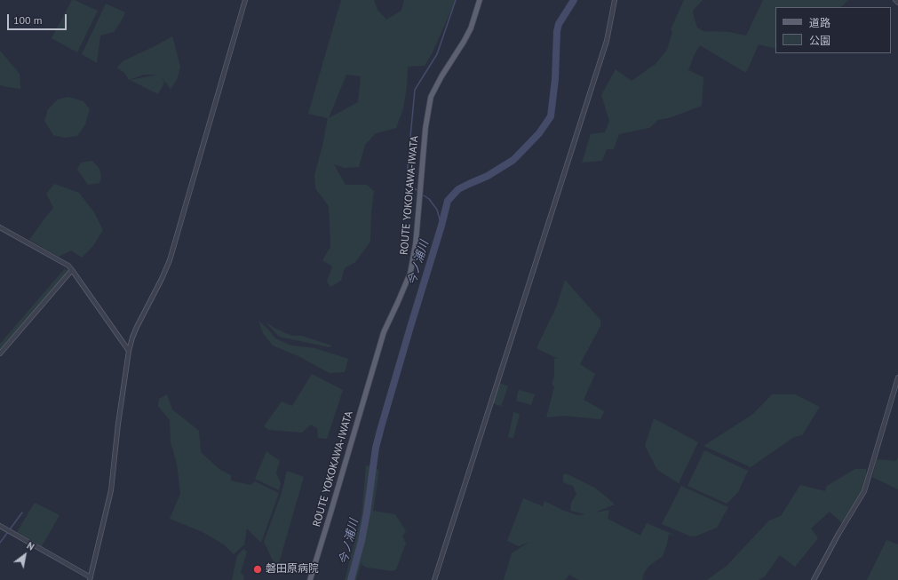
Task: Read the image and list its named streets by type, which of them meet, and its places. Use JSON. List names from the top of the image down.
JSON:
{
  "streets": {
    "main road": ["ROUTE YOKOKAWA-IWATA"]
  },
  "water": ["今ノ浦川"],
  "places": ["磐田原病院"],
  "legend": ["道路", "公園"],
  "scale_bar": "100 m",
  "north": "top right"
}
